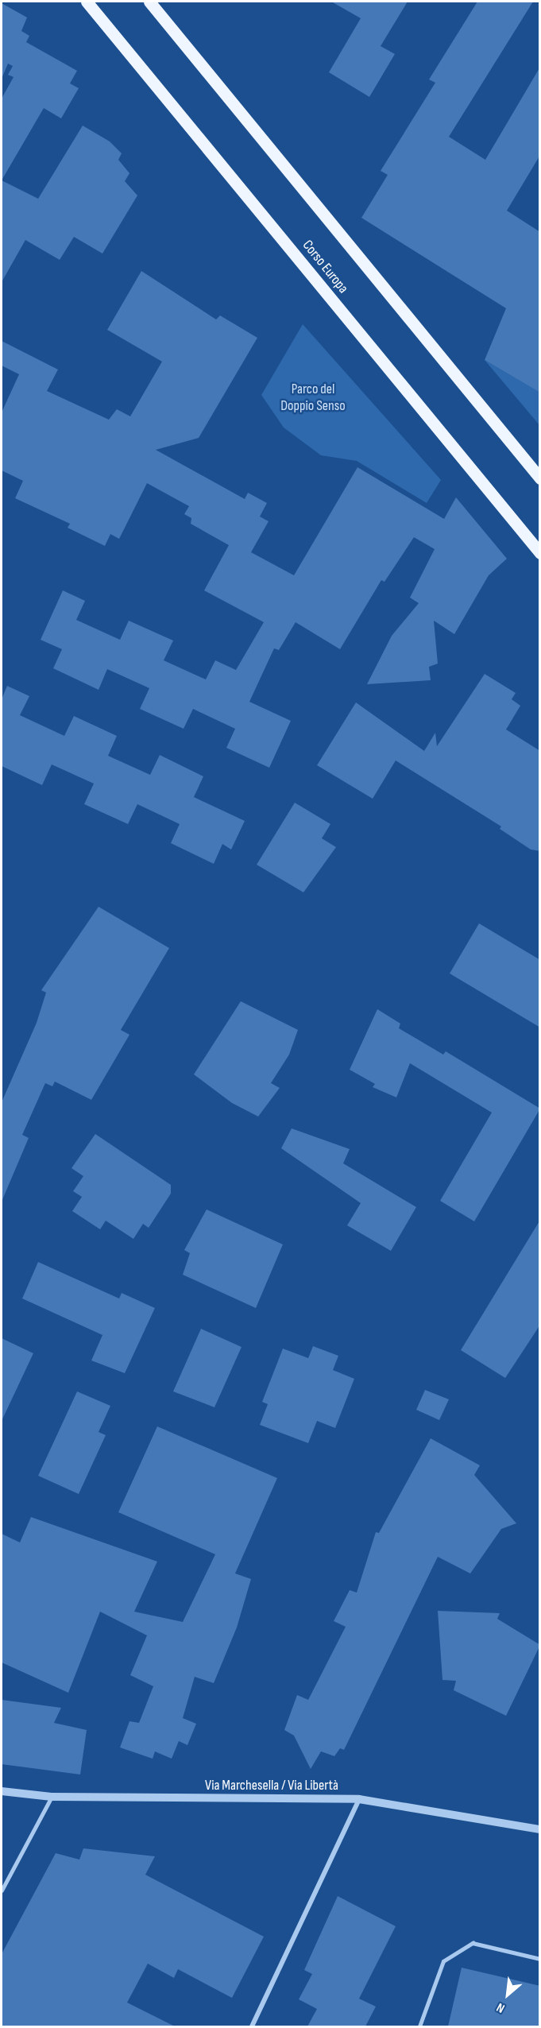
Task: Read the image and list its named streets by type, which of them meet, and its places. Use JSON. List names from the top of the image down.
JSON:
{
  "streets": {
    "main road": ["Corso Europa"],
    "street": ["Via Marchesella / Via Libertà"]
  },
  "parks": ["Parco del Doppio Senso"],
  "north": "bottom left"
}
